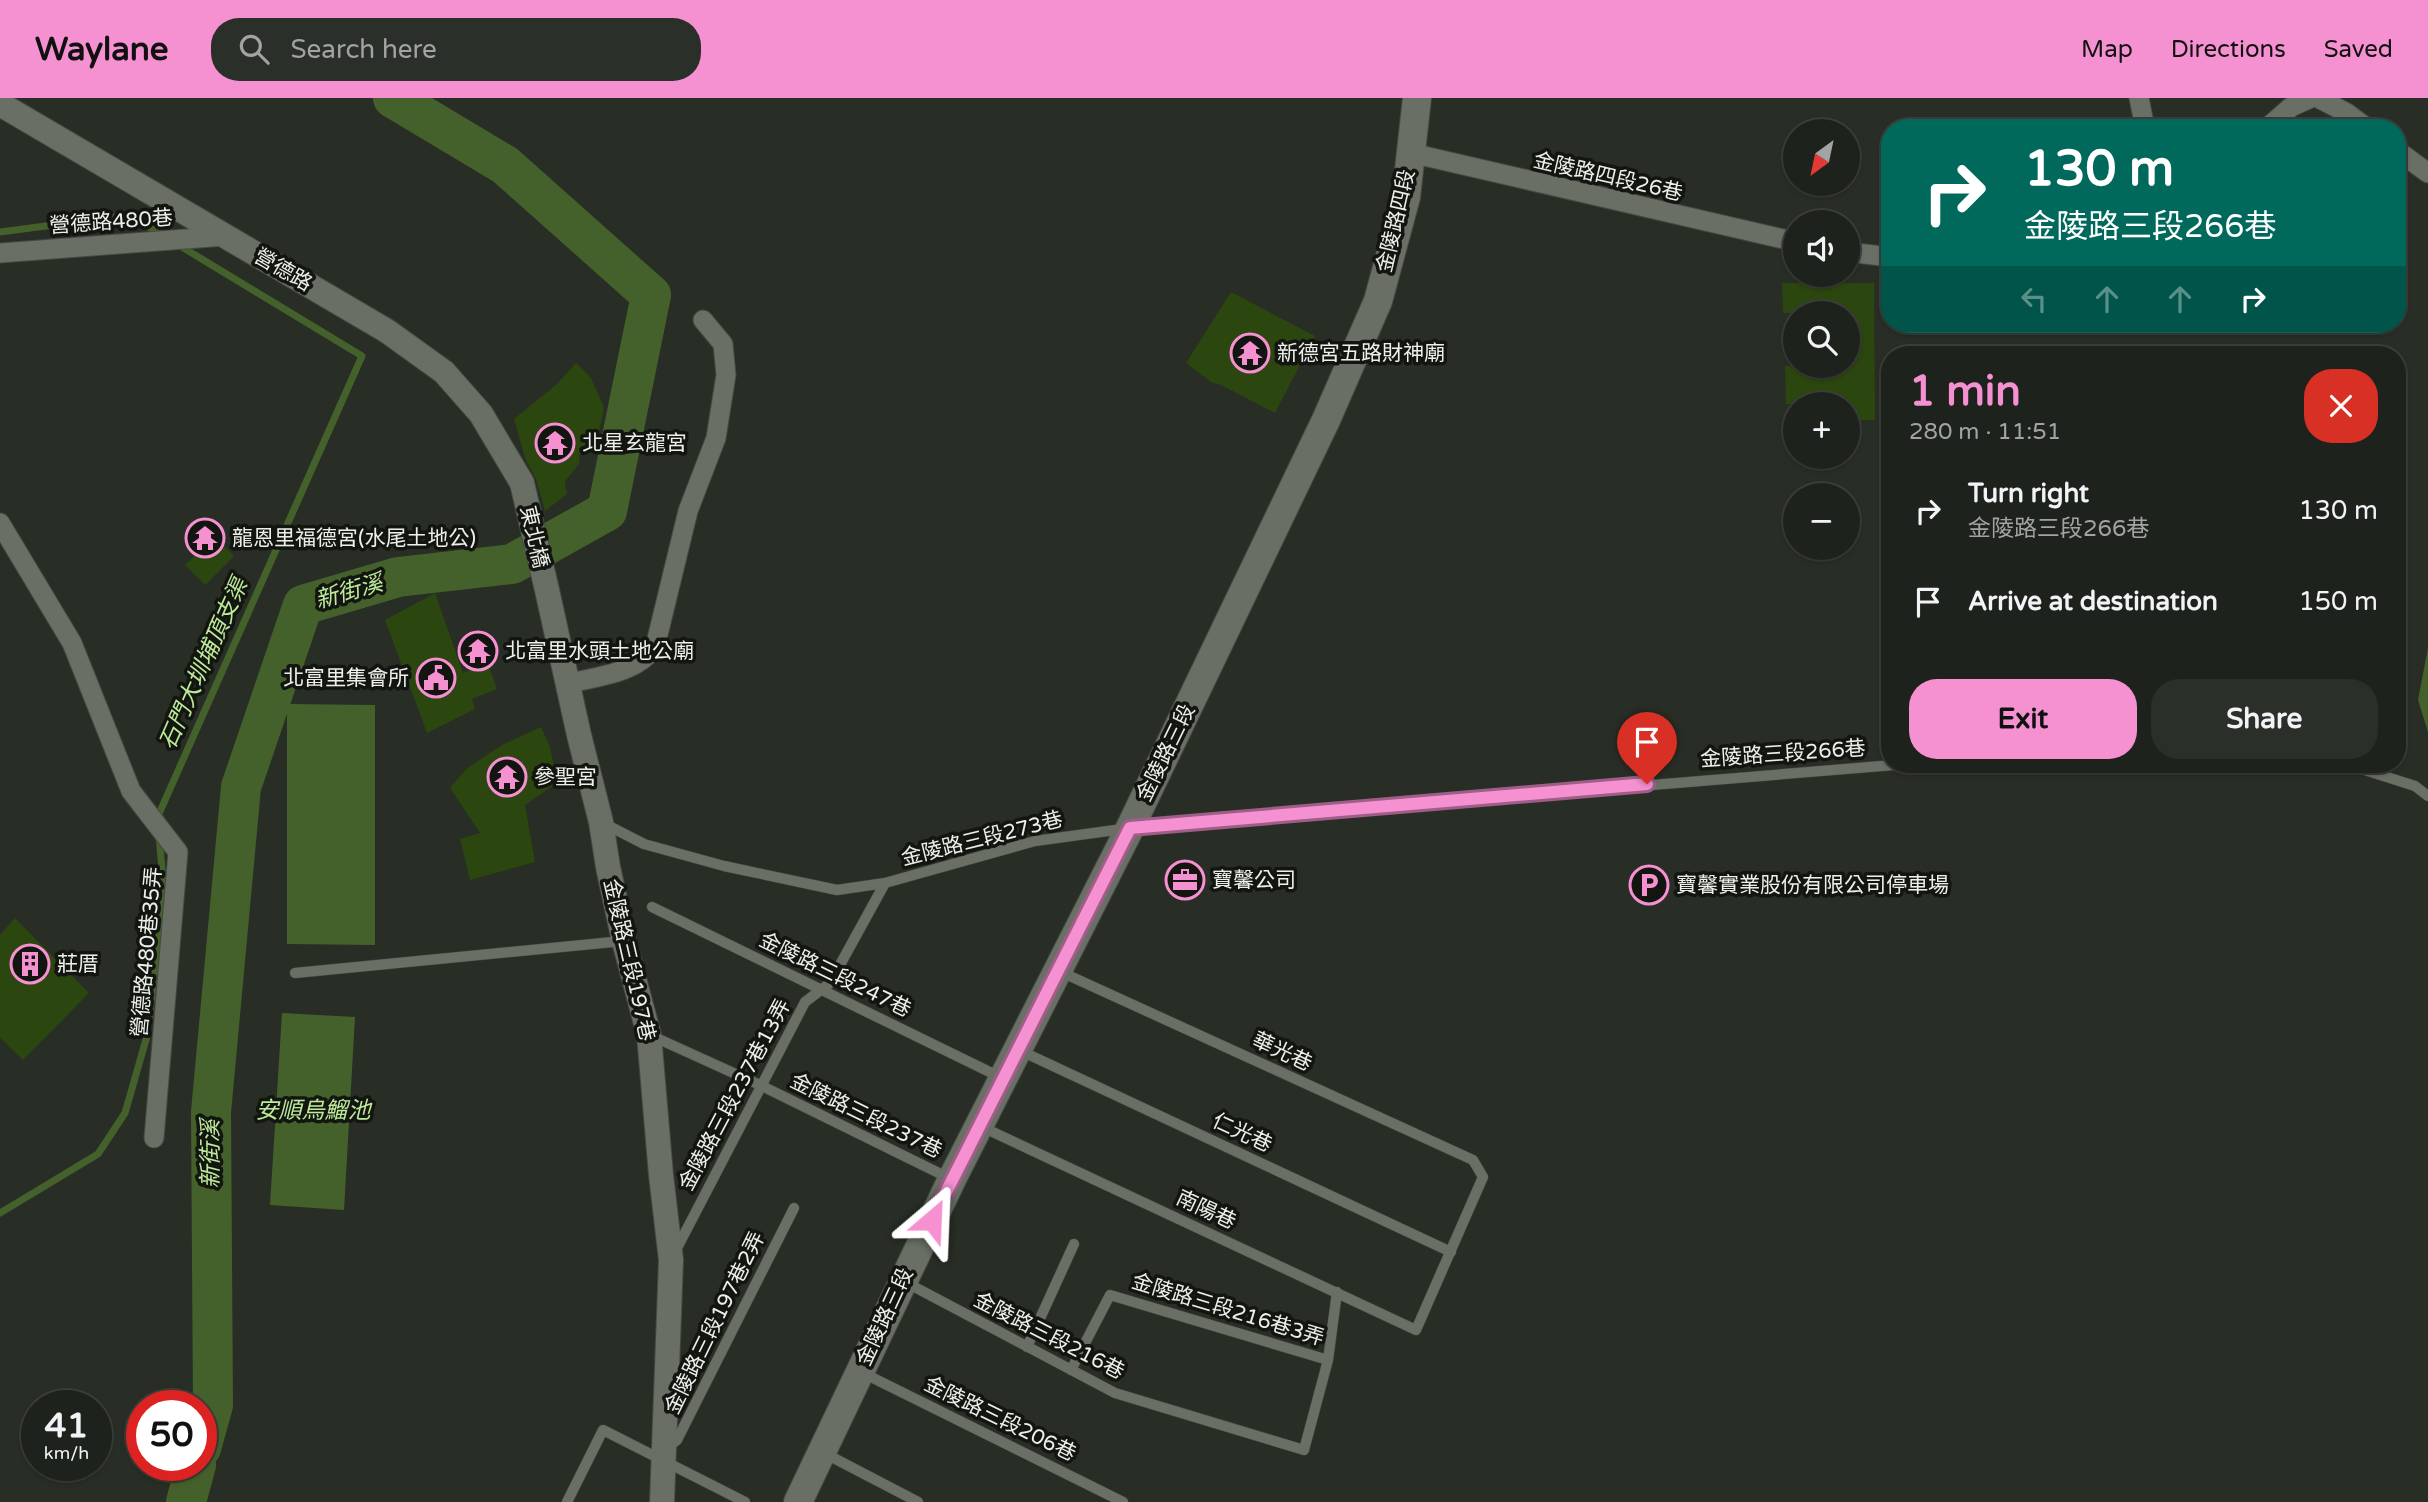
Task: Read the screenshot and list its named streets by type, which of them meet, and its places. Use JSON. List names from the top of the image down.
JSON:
{
  "streets": {
    "main road": ["金陵路四段", "金陵路三段"],
    "street": [
      "金陵路四段26巷",
      "營德路480巷",
      "營德路",
      "東北橋",
      "營德路480巷35弄",
      "金陵路三段197巷"
    ],
    "lane": [
      "金陵路三段266巷",
      "金陵路三段273巷",
      "金陵路三段247巷",
      "華光巷",
      "金陵路三段237巷13弄",
      "金陵路三段237巷",
      "仁光巷",
      "南陽巷",
      "金陵路三段216巷3弄",
      "金陵路三段197巷2弄",
      "金陵路三段216巷",
      "金陵路三段206巷"
    ]
  },
  "crossings": [
    ["金陵路四段26巷", "金陵路四段"],
    ["金陵路四段", "金陵路三段"],
    ["營德路480巷", "營德路"],
    ["營德路", "東北橋"],
    ["東北橋", "金陵路三段197巷"],
    ["金陵路三段", "金陵路三段266巷"],
    ["金陵路三段", "金陵路三段273巷"],
    ["金陵路三段", "金陵路三段247巷"],
    ["金陵路三段", "華光巷"],
    ["金陵路三段", "金陵路三段237巷"],
    ["金陵路三段", "仁光巷"],
    ["金陵路三段", "南陽巷"],
    ["金陵路三段", "金陵路三段216巷"],
    ["金陵路三段", "金陵路三段206巷"],
    ["金陵路三段266巷", "金陵路三段273巷"],
    ["金陵路三段273巷", "金陵路三段197巷"],
    ["金陵路三段273巷", "金陵路三段237巷13弄"],
    ["金陵路三段197巷", "金陵路三段237巷13弄"],
    ["金陵路三段197巷", "金陵路三段237巷"],
    ["金陵路三段197巷", "金陵路三段197巷2弄"],
    ["金陵路三段247巷", "金陵路三段237巷13弄"],
    ["華光巷", "仁光巷"],
    ["華光巷", "南陽巷"],
    ["金陵路三段237巷13弄", "金陵路三段237巷"],
    ["仁光巷", "南陽巷"],
    ["金陵路三段216巷3弄", "金陵路三段216巷"]
  ],
  "water": ["新街溪", "石門大圳埔頂支渠", "安順烏鰡池"],
  "places": {
    "temple": [
      "新德宮五路財神廟",
      "北星玄龍宮",
      "龍恩里福德宮(水尾土地公)",
      "北富里水頭土地公廟",
      "參聖宮"
    ],
    "public building": ["北富里集會所"],
    "office": ["寶馨公司"],
    "parking": ["寶馨實業股份有限公司停車場"],
    "building": ["莊厝"]
  },
  "north": "bottom left",
  "page": {
    "header": "Waylane",
    "search": "Search here",
    "nav": ["Map", "Directions", "Saved"],
    "map_buttons": ["+", "−"],
    "turn": ["130 m", "金陵路三段266巷"],
    "heading": ["1 min", "280 m · 11:51"],
    "list": [
      {
        "name": "Turn right",
        "note": "金陵路三段266巷",
        "value": "130 m"
      },
      {
        "name": "Arrive at destination",
        "value": "150 m"
      }
    ],
    "buttons": ["Exit", "Share"],
    "speed": "41 km/h",
    "limit": "50"
  }
}
